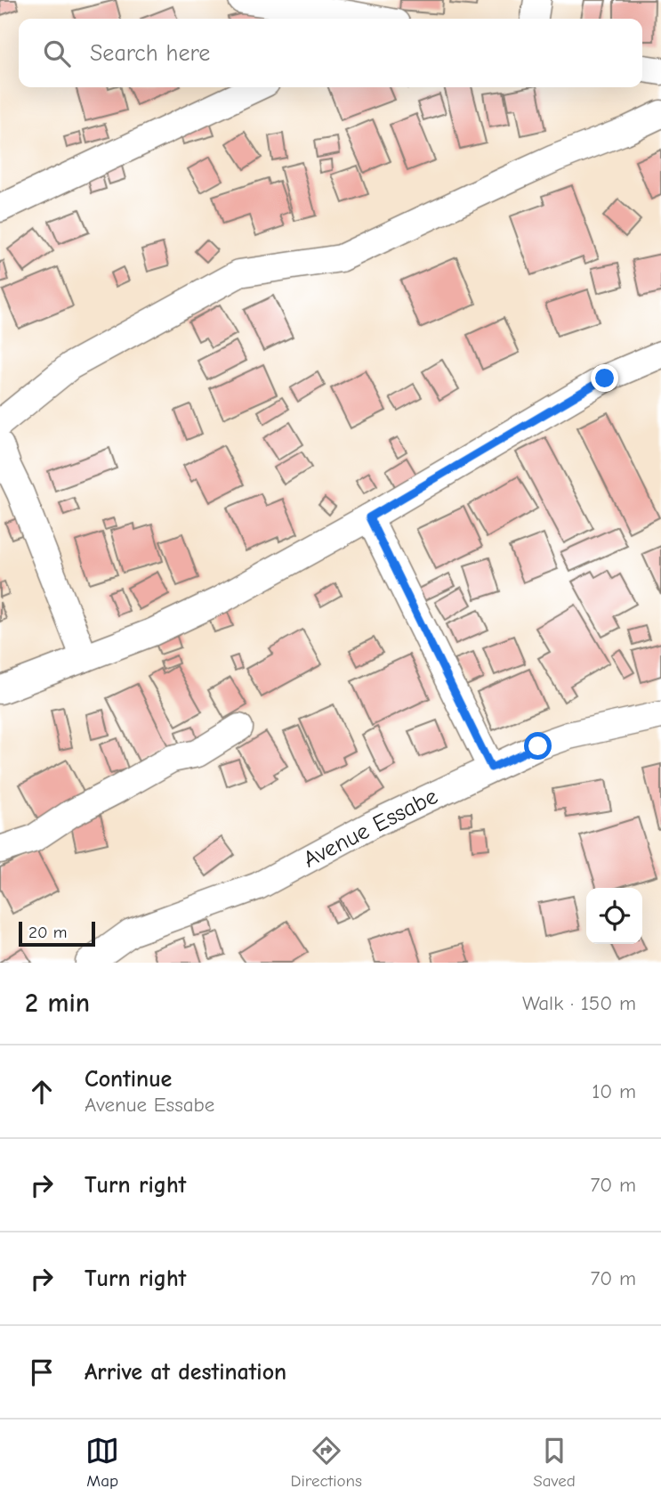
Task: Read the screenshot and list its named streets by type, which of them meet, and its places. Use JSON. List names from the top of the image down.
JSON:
{
  "streets": {
    "street": ["Avenue Essabe"]
  },
  "scale_bar": "20 m",
  "page": {
    "search": "Search here",
    "scale": "20 m",
    "heading": ["2 min", "Walk · 150 m"],
    "list": [
      ["Continue", "Avenue Essabe", "10 m"],
      ["Turn right", "70 m"],
      ["Turn right", "70 m"],
      "Arrive at destination"
    ],
    "nav": ["Map", "Directions", "Saved"]
  }
}
